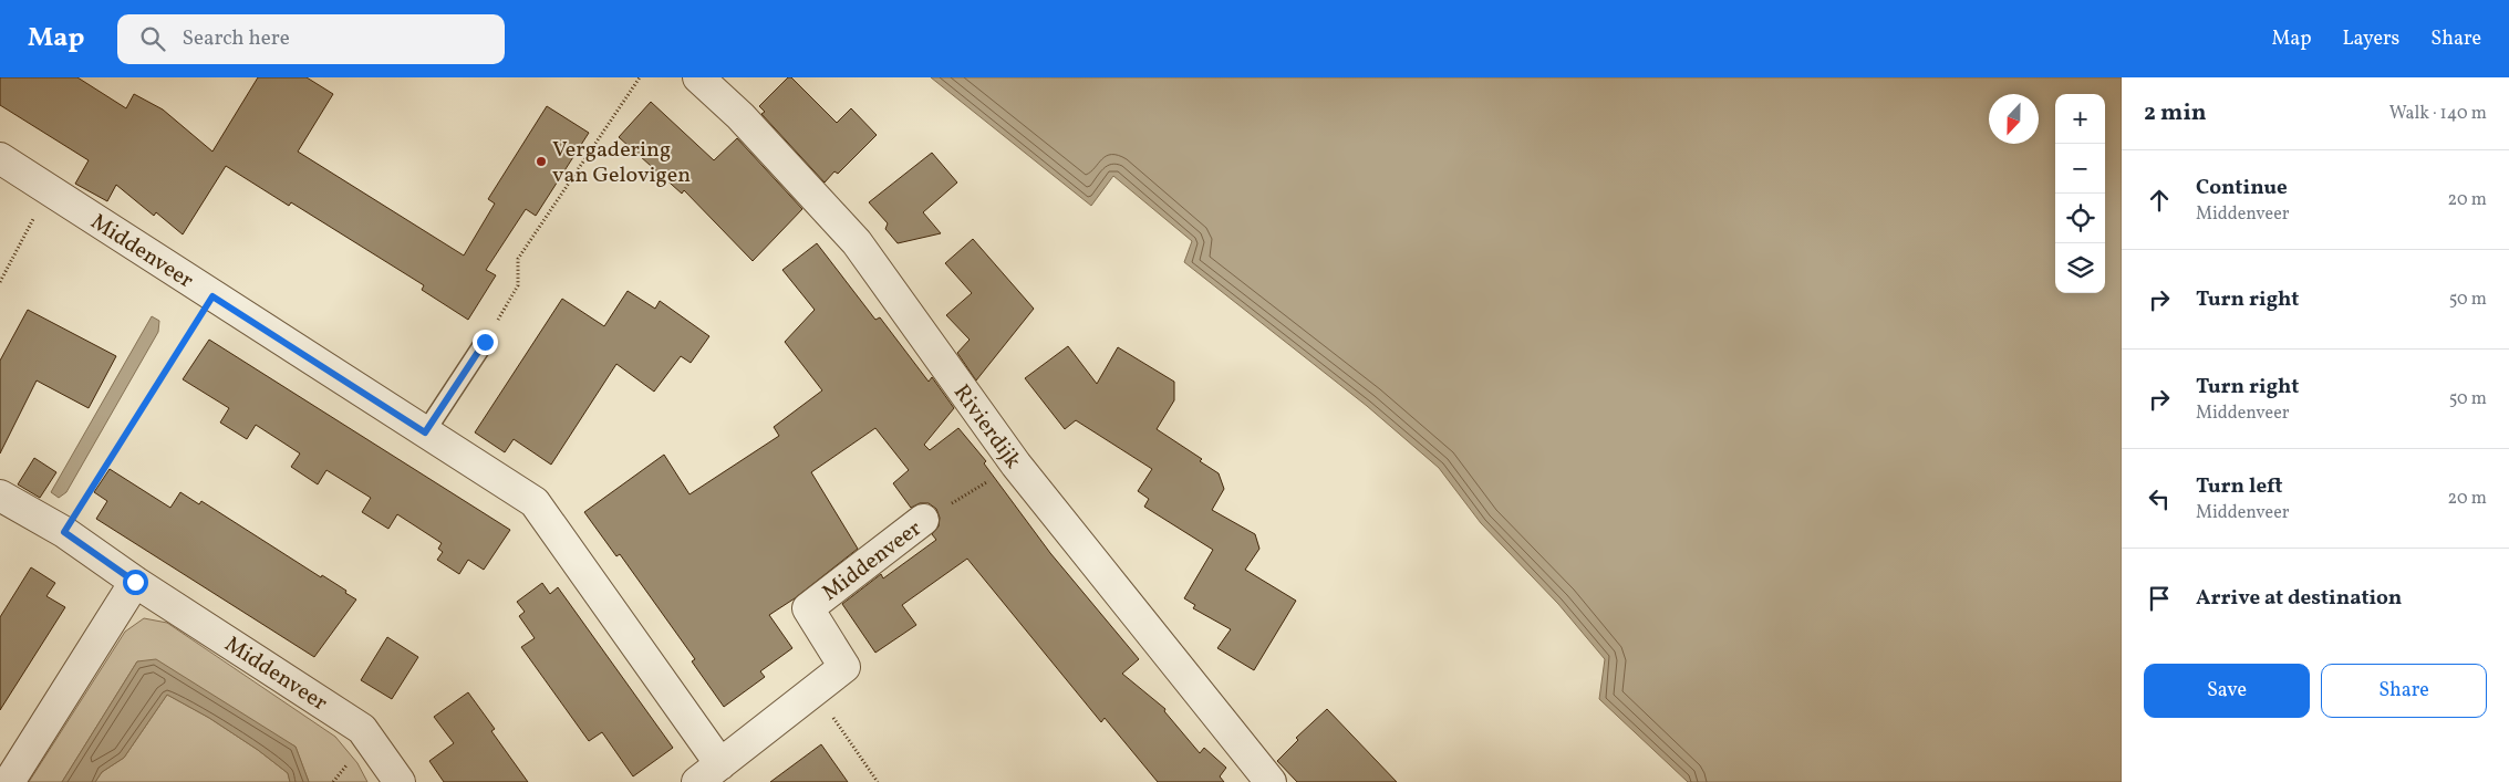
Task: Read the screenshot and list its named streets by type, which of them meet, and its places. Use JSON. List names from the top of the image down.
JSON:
{
  "streets": {
    "street": ["Middenveer", "Rivierdijk"]
  },
  "crossings": [
    ["Middenveer", "Rivierdijk"]
  ],
  "places": ["Vergadering van Gelovigen"],
  "north": "bottom",
  "page": {
    "header": "Map",
    "search": "Search here",
    "nav": ["Map", "Layers", "Share"],
    "heading": ["2 min", "Walk · 140 m"],
    "map_buttons": ["+", "−"],
    "list": [
      ["Continue", "Middenveer", "20 m"],
      ["Turn right", "50 m"],
      ["Turn right", "Middenveer", "50 m"],
      ["Turn left", "Middenveer", "20 m"],
      "Arrive at destination"
    ],
    "buttons": ["Save", "Share"]
  }
}
